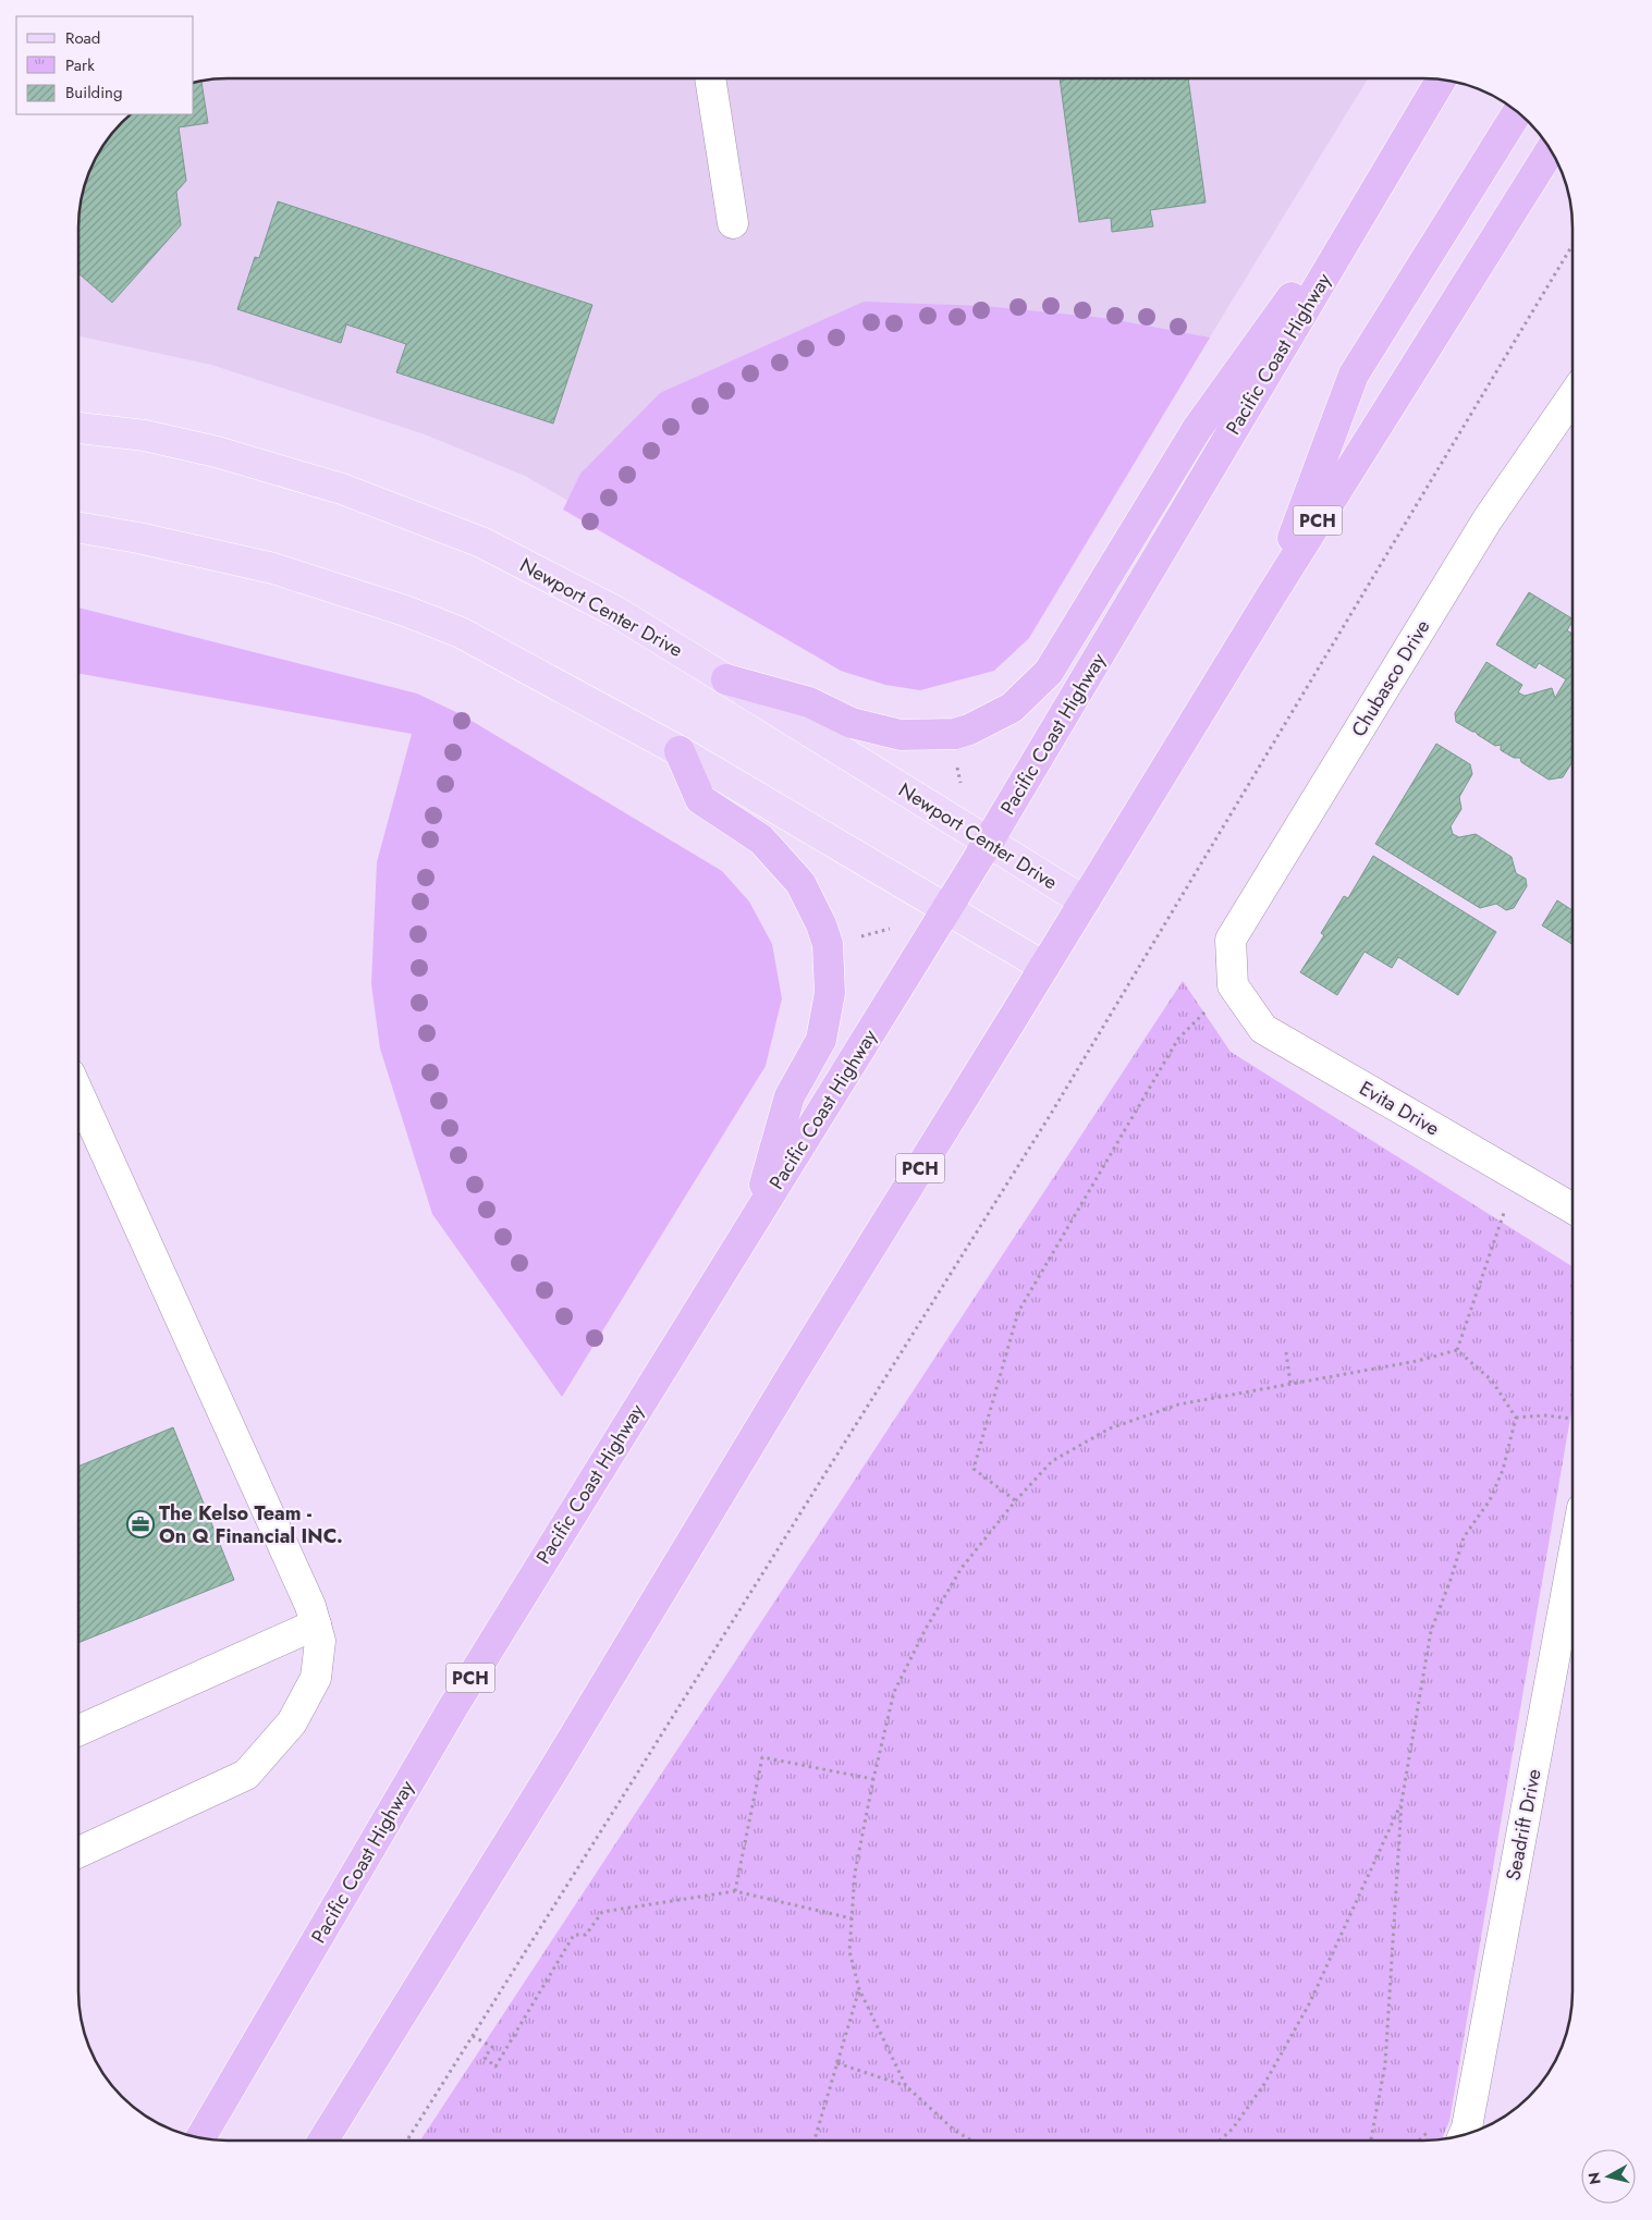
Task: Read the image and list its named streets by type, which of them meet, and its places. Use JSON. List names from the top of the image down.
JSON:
{
  "streets": {
    "highway": ["Pacific Coast Highway", "PCH"],
    "main road": ["Newport Center Drive"],
    "street": ["Chubasco Drive", "Evita Drive", "Seadrift Drive"]
  },
  "crossings": [
    ["Pacific Coast Highway", "Newport Center Drive"],
    ["PCH", "Newport Center Drive"],
    ["Chubasco Drive", "Evita Drive"]
  ],
  "places": {
    "office": ["The Kelso Team - On Q Financial INC."]
  },
  "legend": ["Road", "Park", "Building"],
  "north": "left"
}
